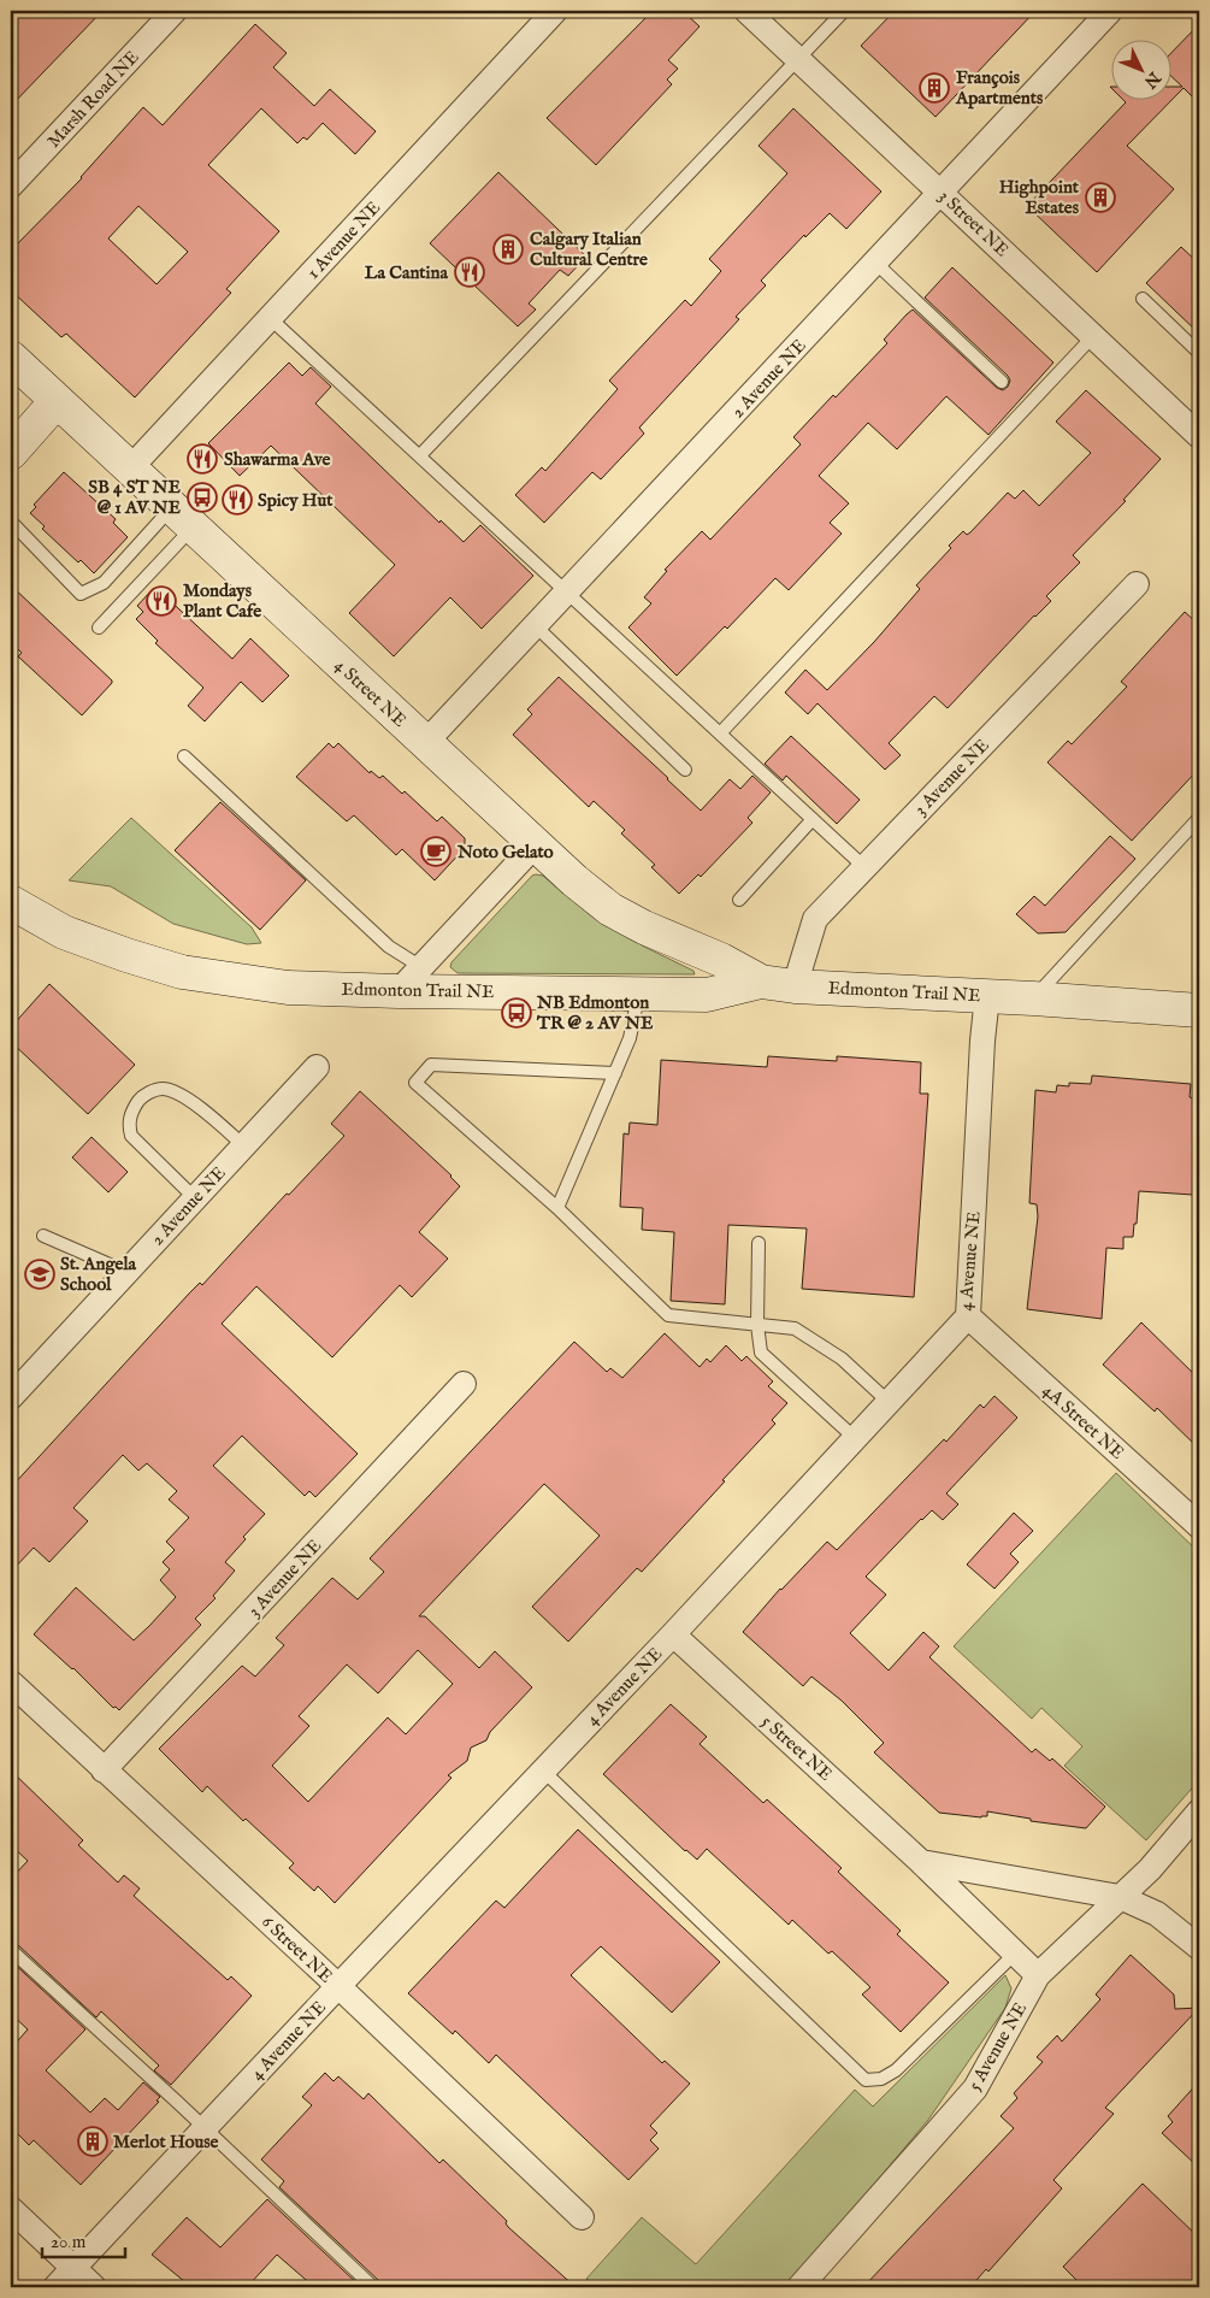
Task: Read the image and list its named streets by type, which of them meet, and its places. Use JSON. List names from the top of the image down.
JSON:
{
  "streets": {
    "main road": ["4 Street NE", "Edmonton Trail NE"],
    "street": [
      "Marsh Road NE",
      "3 Street NE",
      "1 Avenue NE",
      "2 Avenue NE",
      "3 Avenue NE",
      "4 Avenue NE",
      "4A Street NE",
      "5 Street NE",
      "6 Street NE",
      "5 Avenue NE"
    ]
  },
  "crossings": [
    ["3 Street NE", "2 Avenue NE"],
    ["1 Avenue NE", "4 Street NE"],
    ["2 Avenue NE", "4 Street NE"],
    ["4 Street NE", "Edmonton Trail NE"],
    ["3 Avenue NE", "Edmonton Trail NE"],
    ["3 Avenue NE", "6 Street NE"],
    ["Edmonton Trail NE", "4 Avenue NE"],
    ["4 Avenue NE", "4A Street NE"],
    ["4 Avenue NE", "5 Street NE"],
    ["4 Avenue NE", "6 Street NE"],
    ["5 Street NE", "5 Avenue NE"]
  ],
  "places": {
    "building": [
      "François Apartments",
      "Highpoint Estates",
      "Calgary Italian Cultural Centre",
      "Merlot House"
    ],
    "restaurant": [
      "La Cantina",
      "Shawarma Ave",
      "Spicy Hut",
      "Mondays Plant Cafe"
    ],
    "bus stop": ["SB 4 ST NE @ 1 AV NE", "NB Edmonton TR @ 2 AV NE"],
    "cafe": ["Noto Gelato"],
    "school or university": ["St. Angela School"]
  },
  "scale_bar": "20 m",
  "north": "bottom right"
}
